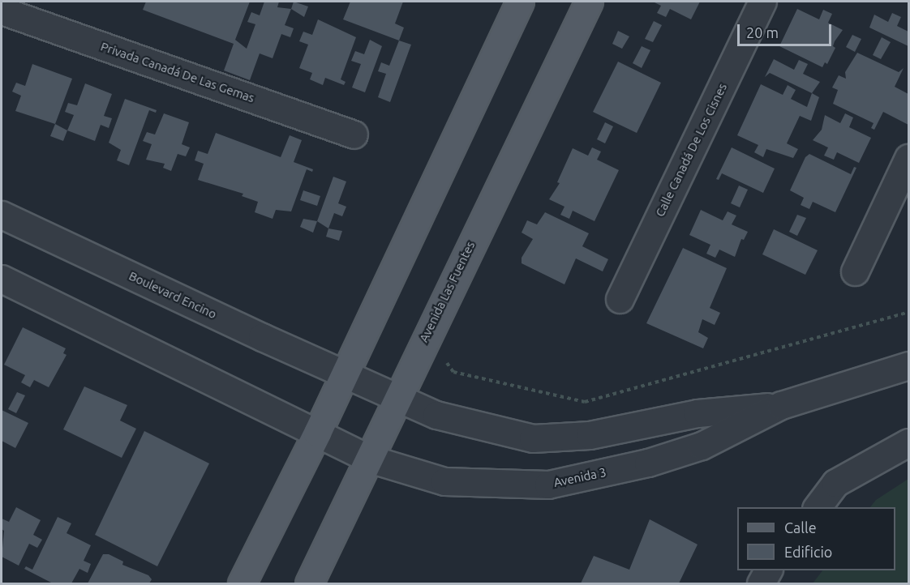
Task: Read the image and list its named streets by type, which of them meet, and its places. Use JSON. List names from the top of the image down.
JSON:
{
  "streets": {
    "main road": ["Avenida Las Fuentes"],
    "street": [
      "Privada Canadá De Las Gemas",
      "Calle Canadá De Los Cisnes",
      "Boulevard Encino",
      "Avenida 3"
    ]
  },
  "crossings": [
    ["Avenida Las Fuentes", "Avenida 3"],
    ["Boulevard Encino", "Avenida 3"]
  ],
  "legend": ["Calle", "Edificio"],
  "scale_bar": "20 m"
}
